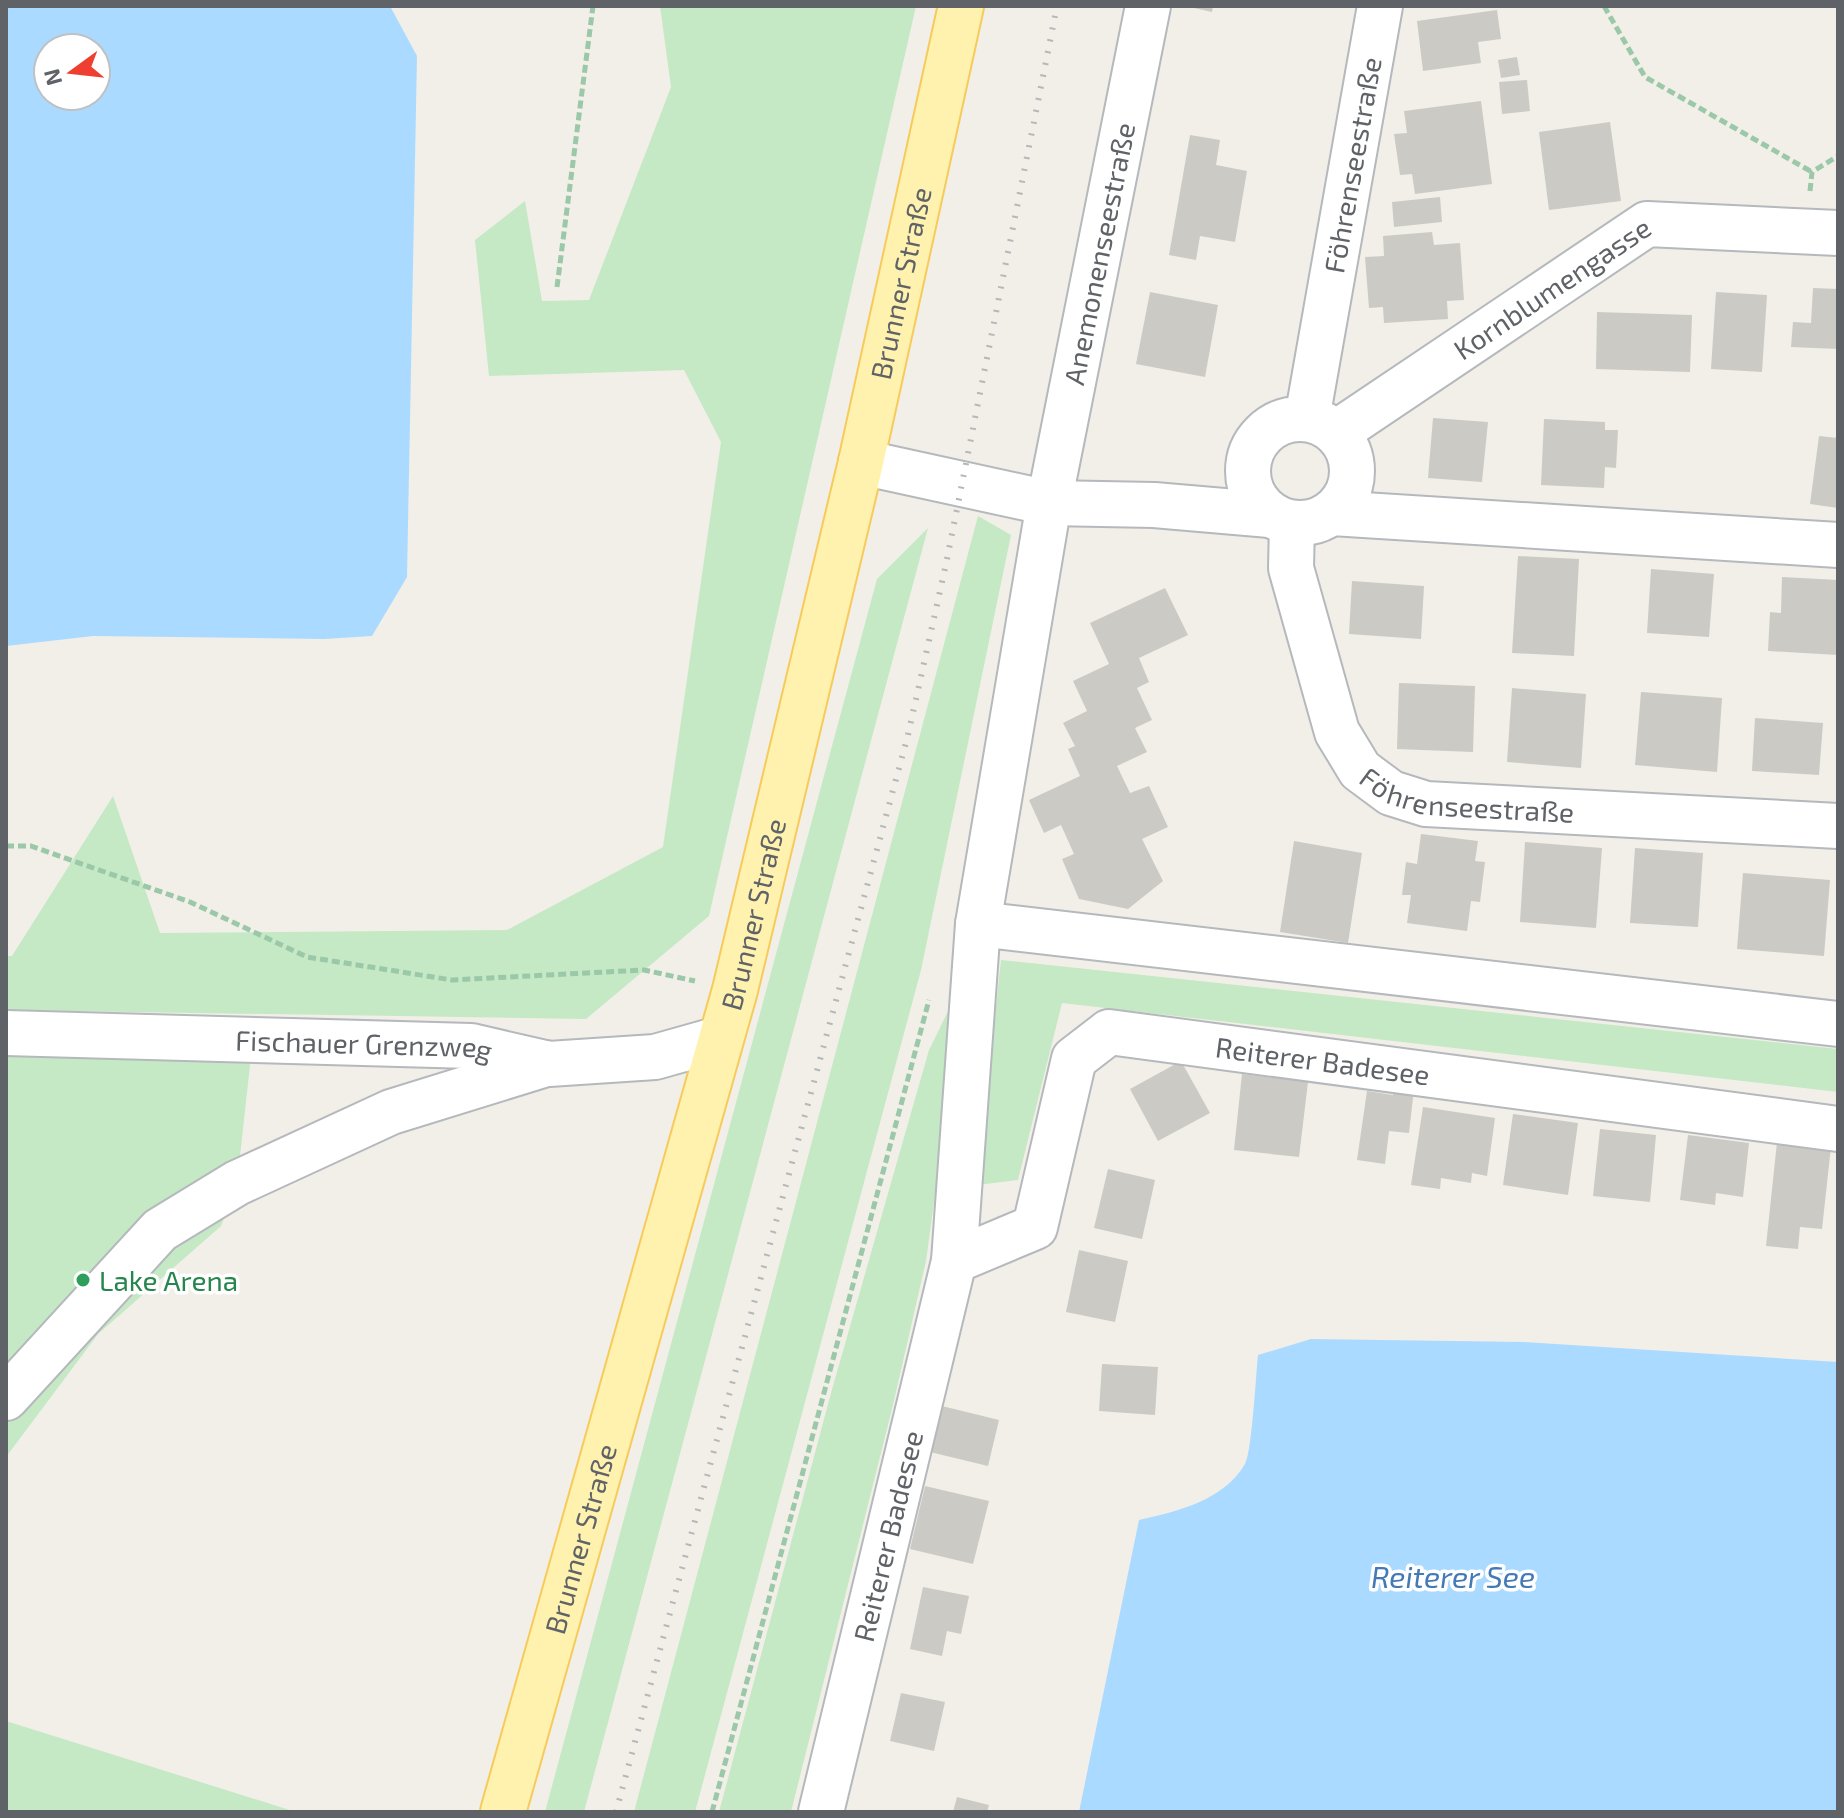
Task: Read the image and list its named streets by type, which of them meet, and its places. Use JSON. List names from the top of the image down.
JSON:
{
  "streets": {
    "main road": ["Brunner Straße"],
    "street": [
      "Föhrenseestraße",
      "Anemonenseestraße",
      "Kornblumengasse",
      "Fischauer Grenzweg",
      "Reiterer Badesee"
    ]
  },
  "crossings": [
    ["Föhrenseestraße", "Kornblumengasse"],
    ["Anemonenseestraße", "Reiterer Badesee"],
    ["Brunner Straße", "Fischauer Grenzweg"]
  ],
  "water": ["Reiterer See"],
  "places": ["Lake Arena"],
  "north": "left"
}
